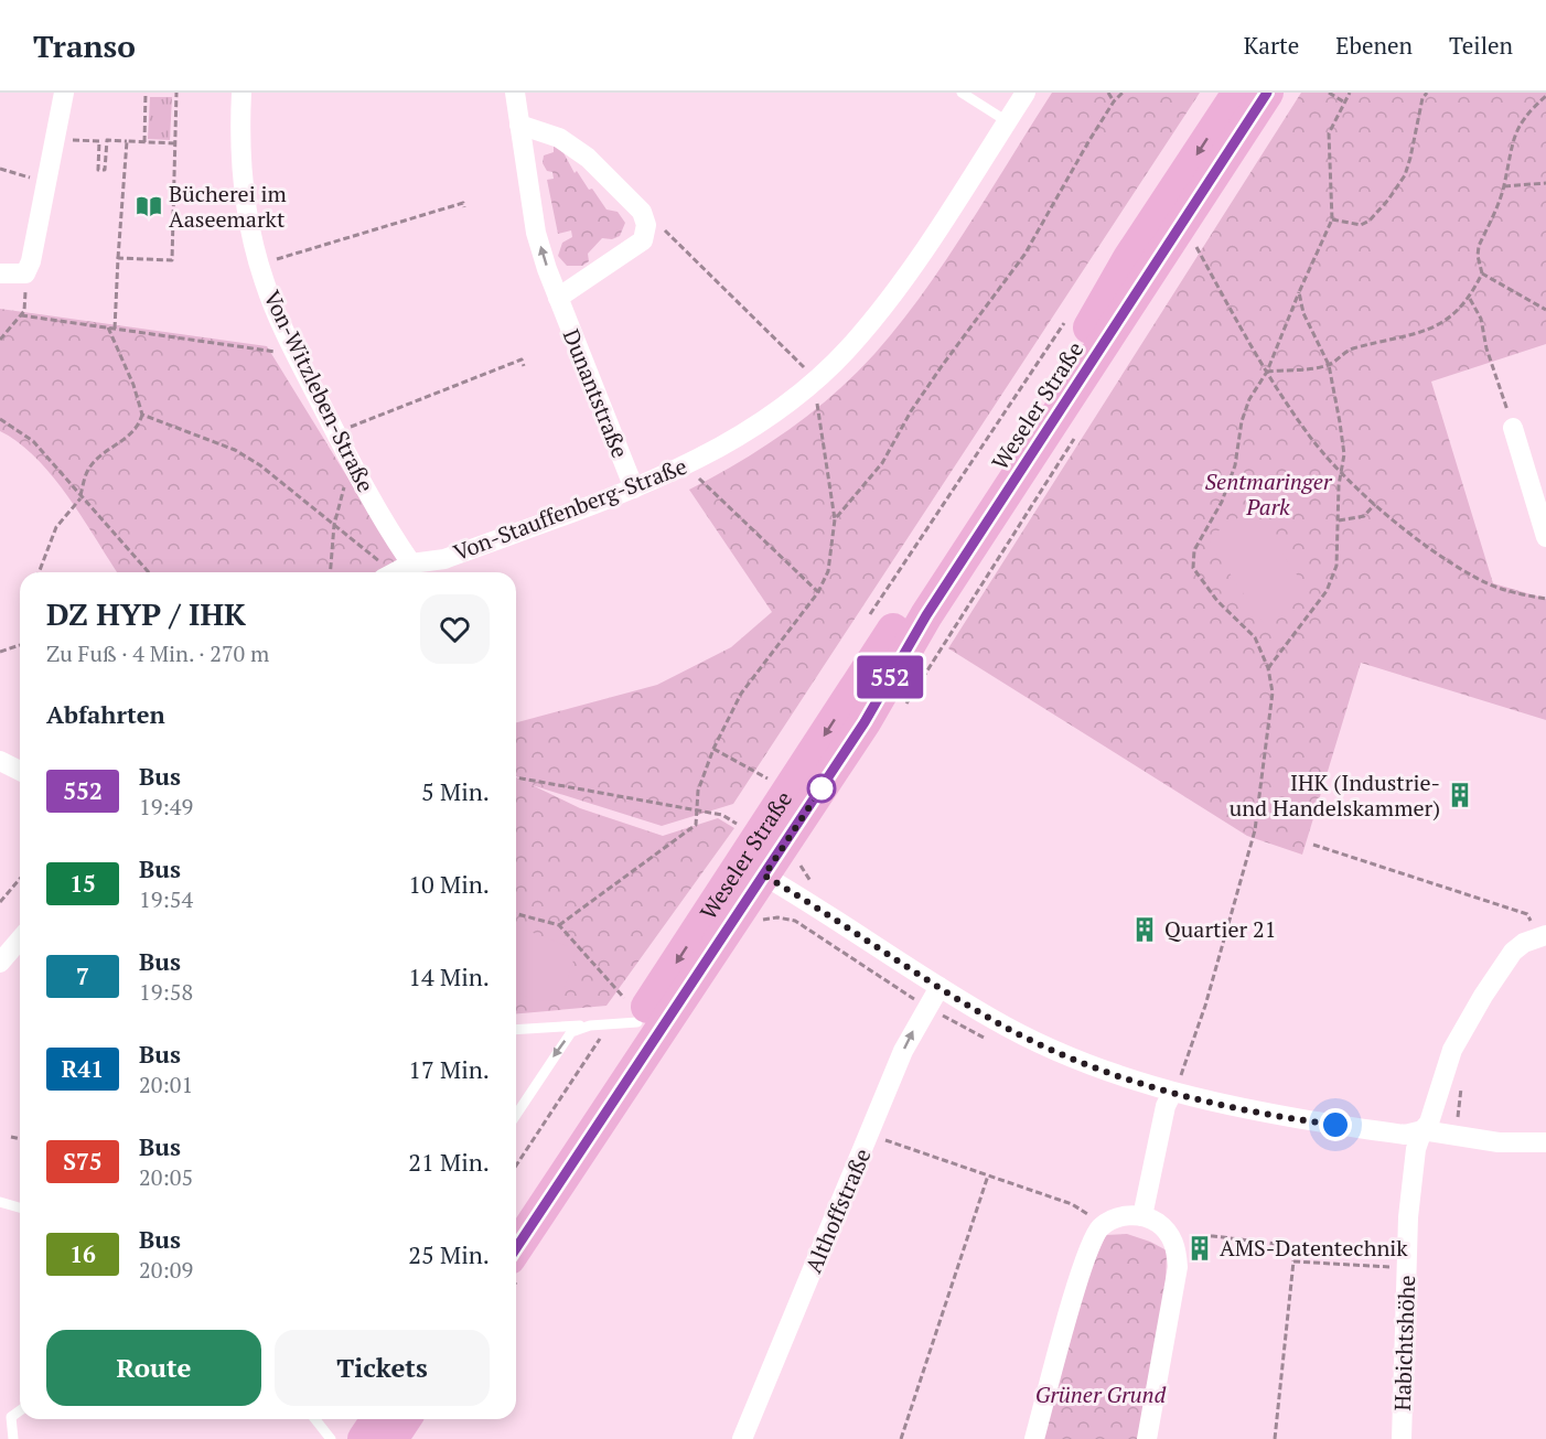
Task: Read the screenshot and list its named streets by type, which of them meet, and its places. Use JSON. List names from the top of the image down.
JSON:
{
  "streets": {
    "main road": ["Weseler Straße"],
    "street": [
      "Von-Witzleben-Straße",
      "Dunantstraße",
      "Von-Stauffenberg-Straße",
      "Althoffstraße",
      "Habichtshöhe"
    ]
  },
  "crossings": [
    ["Von-Witzleben-Straße", "Von-Stauffenberg-Straße"],
    ["Dunantstraße", "Von-Stauffenberg-Straße"]
  ],
  "one_way": ["Dunantstraße"],
  "parks": ["Sentmaringer Park", "Grüner Grund"],
  "places": {
    "library": ["Bücherei im Aaseemarkt"],
    "building": ["IHK (Industrie- und Handelskammer)", "Quartier 21", "AMS-Datentechnik"]
  },
  "lines": ["bus line 552"],
  "page": {
    "header": "Transo",
    "nav": ["Karte", "Ebenen", "Teilen"],
    "on_map": "552",
    "heading": [
      ["DZ HYP / IHK", "Zu Fuß · 4 Min. · 270 m"],
      "Abfahrten"
    ],
    "list": [
      {
        "mark": "552",
        "name": "Bus",
        "note": "19:49",
        "value": "5 Min."
      },
      {
        "mark": "15",
        "name": "Bus",
        "note": "19:54",
        "value": "10 Min."
      },
      {
        "mark": "7",
        "name": "Bus",
        "note": "19:58",
        "value": "14 Min."
      },
      {
        "mark": "R41",
        "name": "Bus",
        "note": "20:01",
        "value": "17 Min."
      },
      {
        "mark": "S75",
        "name": "Bus",
        "note": "20:05",
        "value": "21 Min."
      },
      {
        "mark": "16",
        "name": "Bus",
        "note": "20:09",
        "value": "25 Min."
      }
    ],
    "buttons": ["Route", "Tickets"]
  }
}
